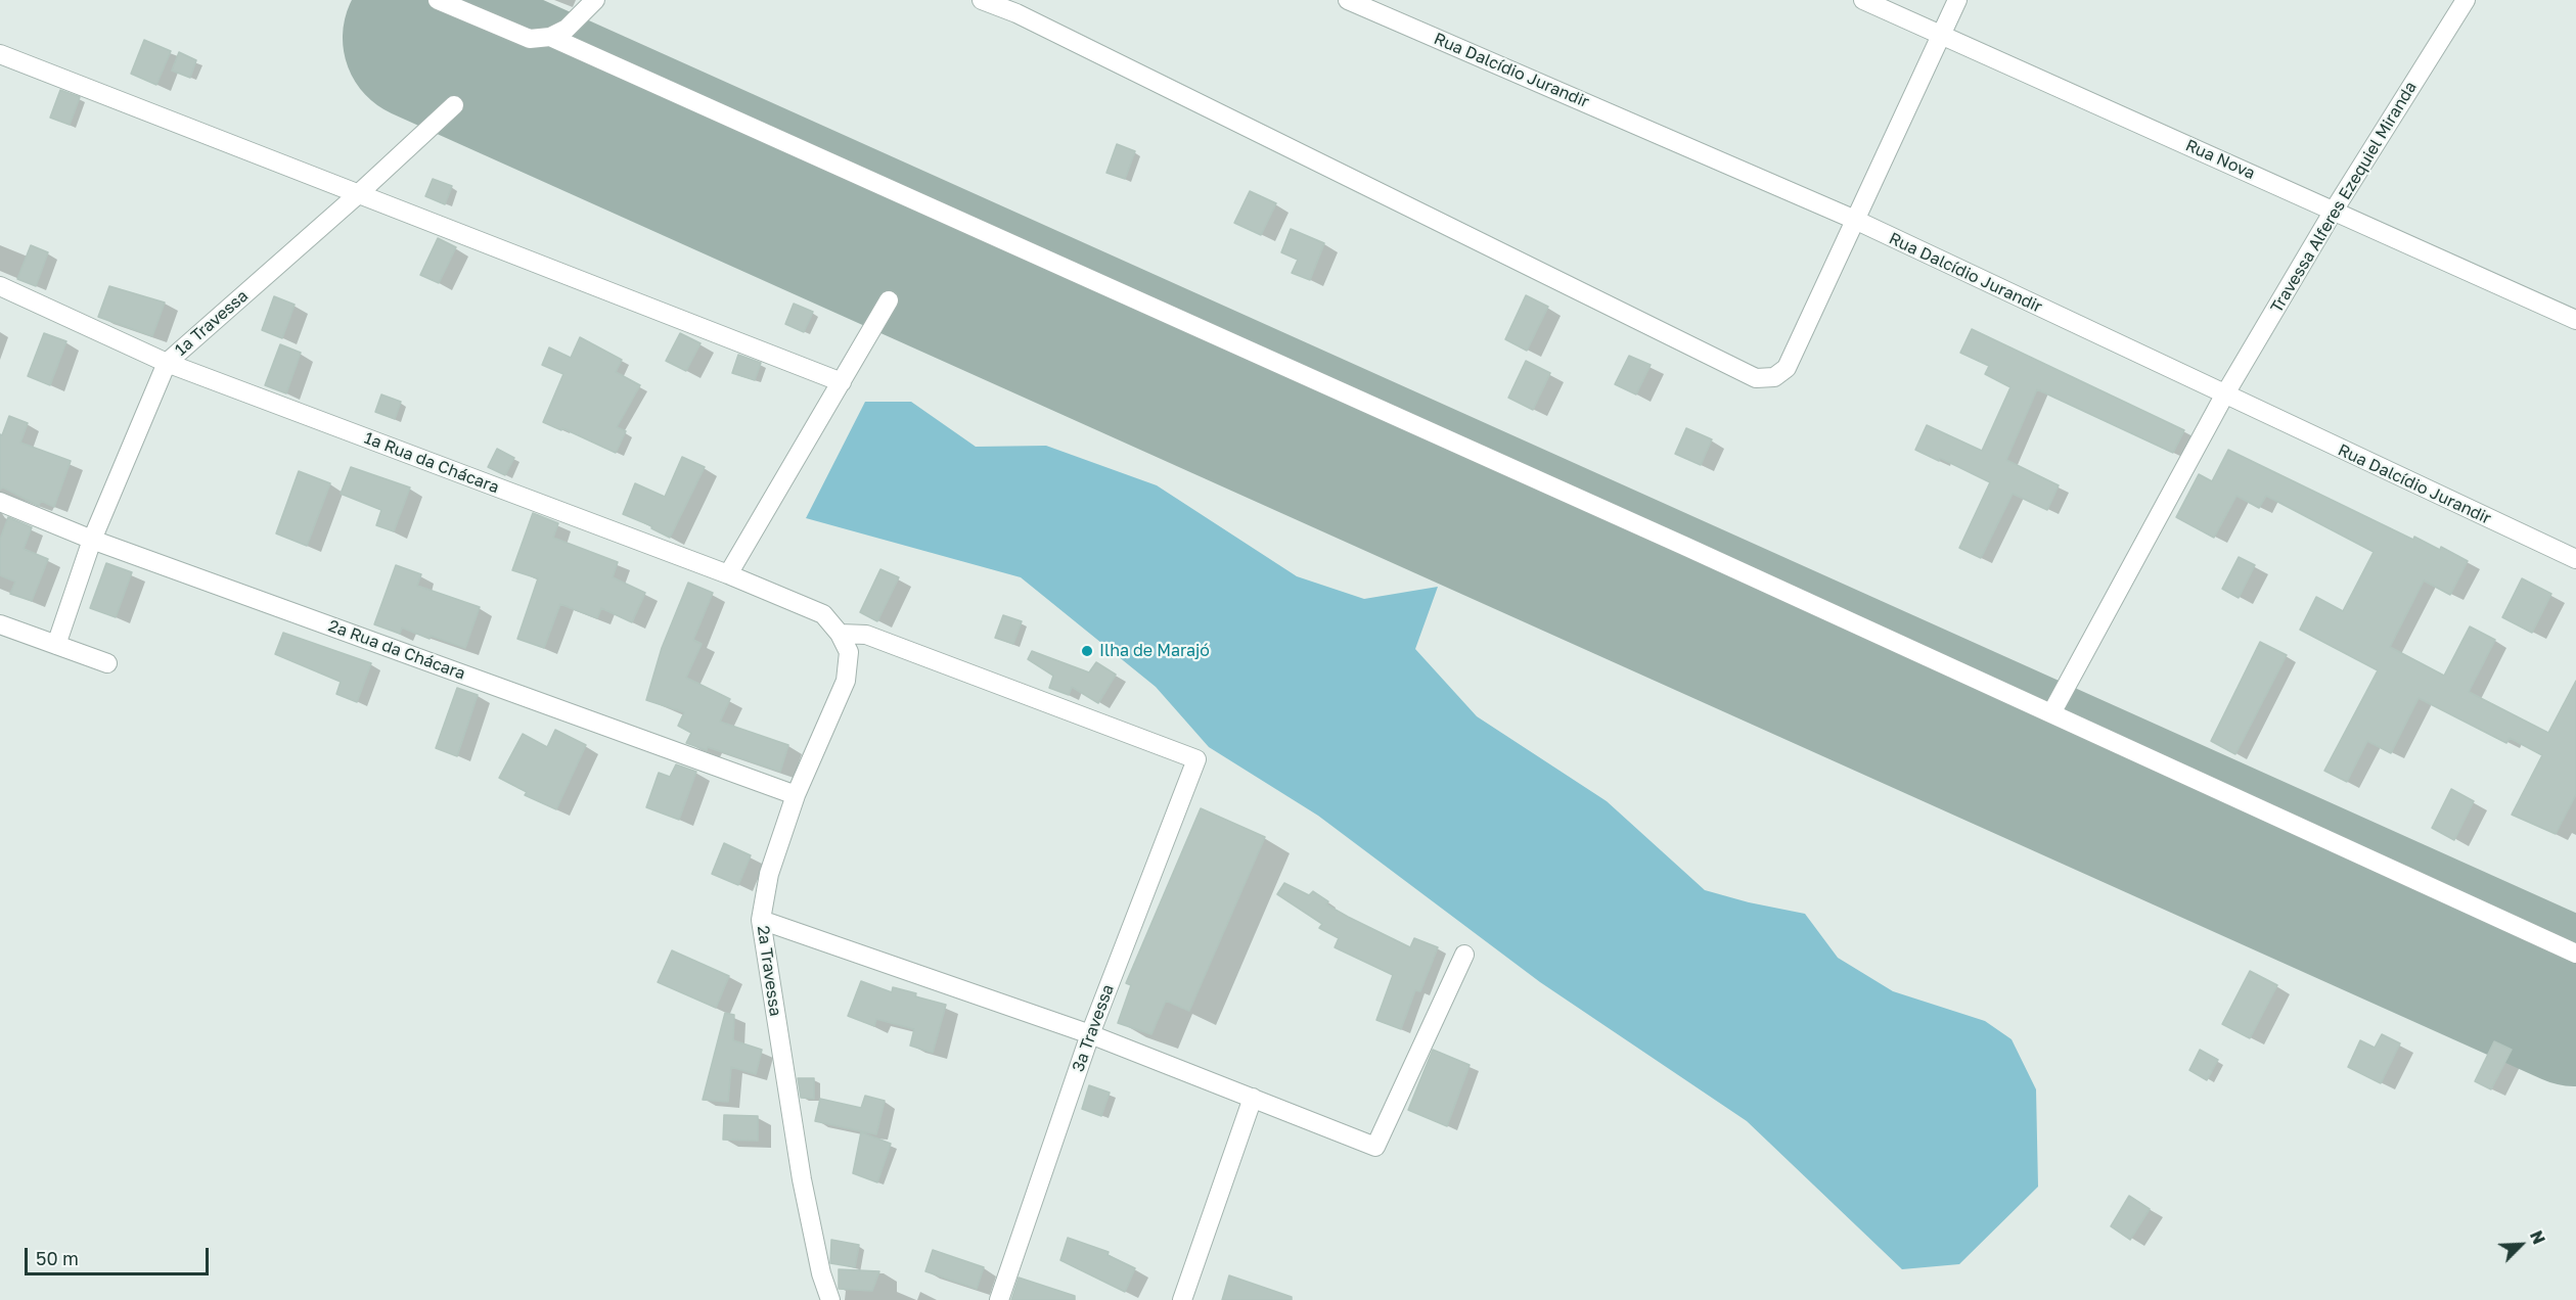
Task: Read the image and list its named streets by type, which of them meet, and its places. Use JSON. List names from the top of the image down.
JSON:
{
  "streets": {
    "street": [
      "Rua Dalcídio Jurandir",
      "Rua Nova",
      "Travessa Alferes Ezequiel Miranda",
      "1ª Travessa",
      "1ª Rua da Chácara",
      "2ª Rua da Chácara",
      "2ª Travessa",
      "3ª Travessa"
    ]
  },
  "crossings": [
    ["Rua Dalcídio Jurandir", "Travessa Alferes Ezequiel Miranda"],
    ["Rua Nova", "Travessa Alferes Ezequiel Miranda"],
    ["1ª Travessa", "1ª Rua da Chácara"],
    ["1ª Travessa", "2ª Rua da Chácara"],
    ["1ª Rua da Chácara", "2ª Travessa"],
    ["1ª Rua da Chácara", "3ª Travessa"],
    ["2ª Rua da Chácara", "2ª Travessa"]
  ],
  "places": ["Ilha de Marajó"],
  "scale_bar": "50 m",
  "north": "top right"
}
